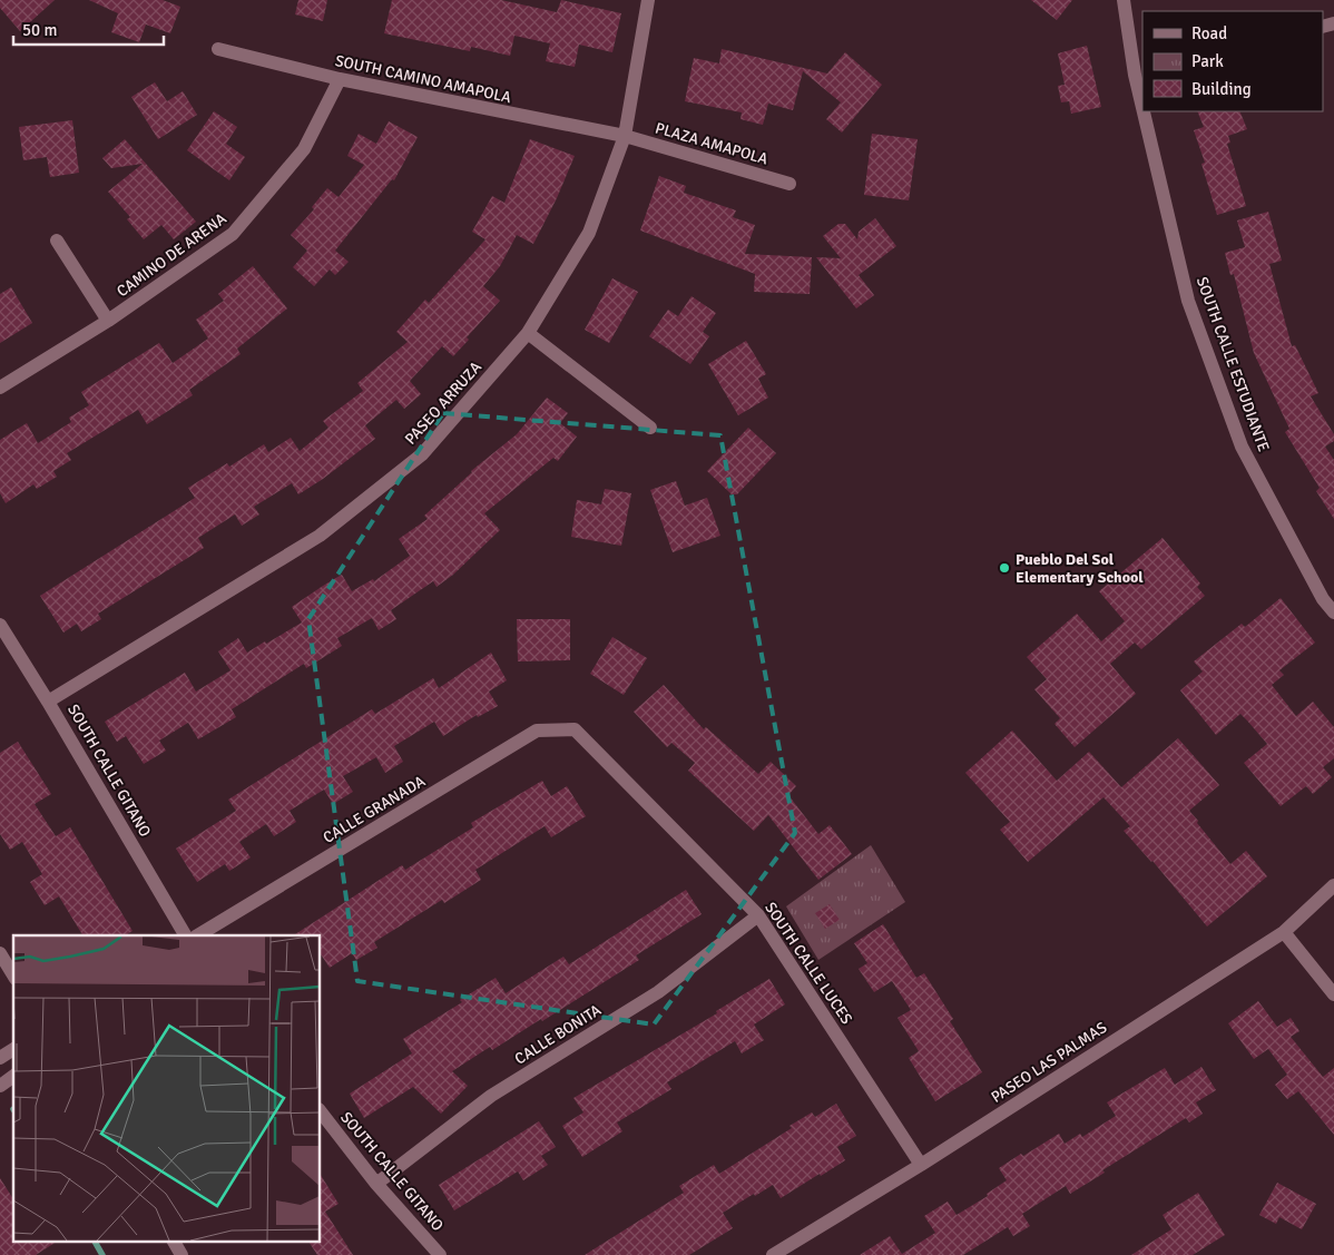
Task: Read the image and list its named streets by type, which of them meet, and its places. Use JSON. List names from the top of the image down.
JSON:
{
  "streets": {
    "street": [
      "SOUTH CAMINO AMAPOLA",
      "PLAZA AMAPOLA",
      "CAMINO DE ARENA",
      "SOUTH CALLE ESTUDIANTE",
      "PASEO ARRUZA",
      "SOUTH CALLE GITANO",
      "CALLE GRANADA",
      "SOUTH CALLE LUCES",
      "CALLE BONITA",
      "PASEO LAS PALMAS"
    ]
  },
  "crossings": [
    ["SOUTH CAMINO AMAPOLA", "PLAZA AMAPOLA"],
    ["SOUTH CAMINO AMAPOLA", "CAMINO DE ARENA"],
    ["SOUTH CAMINO AMAPOLA", "PASEO ARRUZA"],
    ["PLAZA AMAPOLA", "PASEO ARRUZA"],
    ["PASEO ARRUZA", "SOUTH CALLE GITANO"],
    ["SOUTH CALLE GITANO", "CALLE BONITA"],
    ["CALLE GRANADA", "SOUTH CALLE LUCES"],
    ["SOUTH CALLE LUCES", "CALLE BONITA"],
    ["SOUTH CALLE LUCES", "PASEO LAS PALMAS"]
  ],
  "places": ["Pueblo Del Sol Elementary School"],
  "legend": ["Road", "Park", "Building"],
  "scale_bar": "50 m"
}
